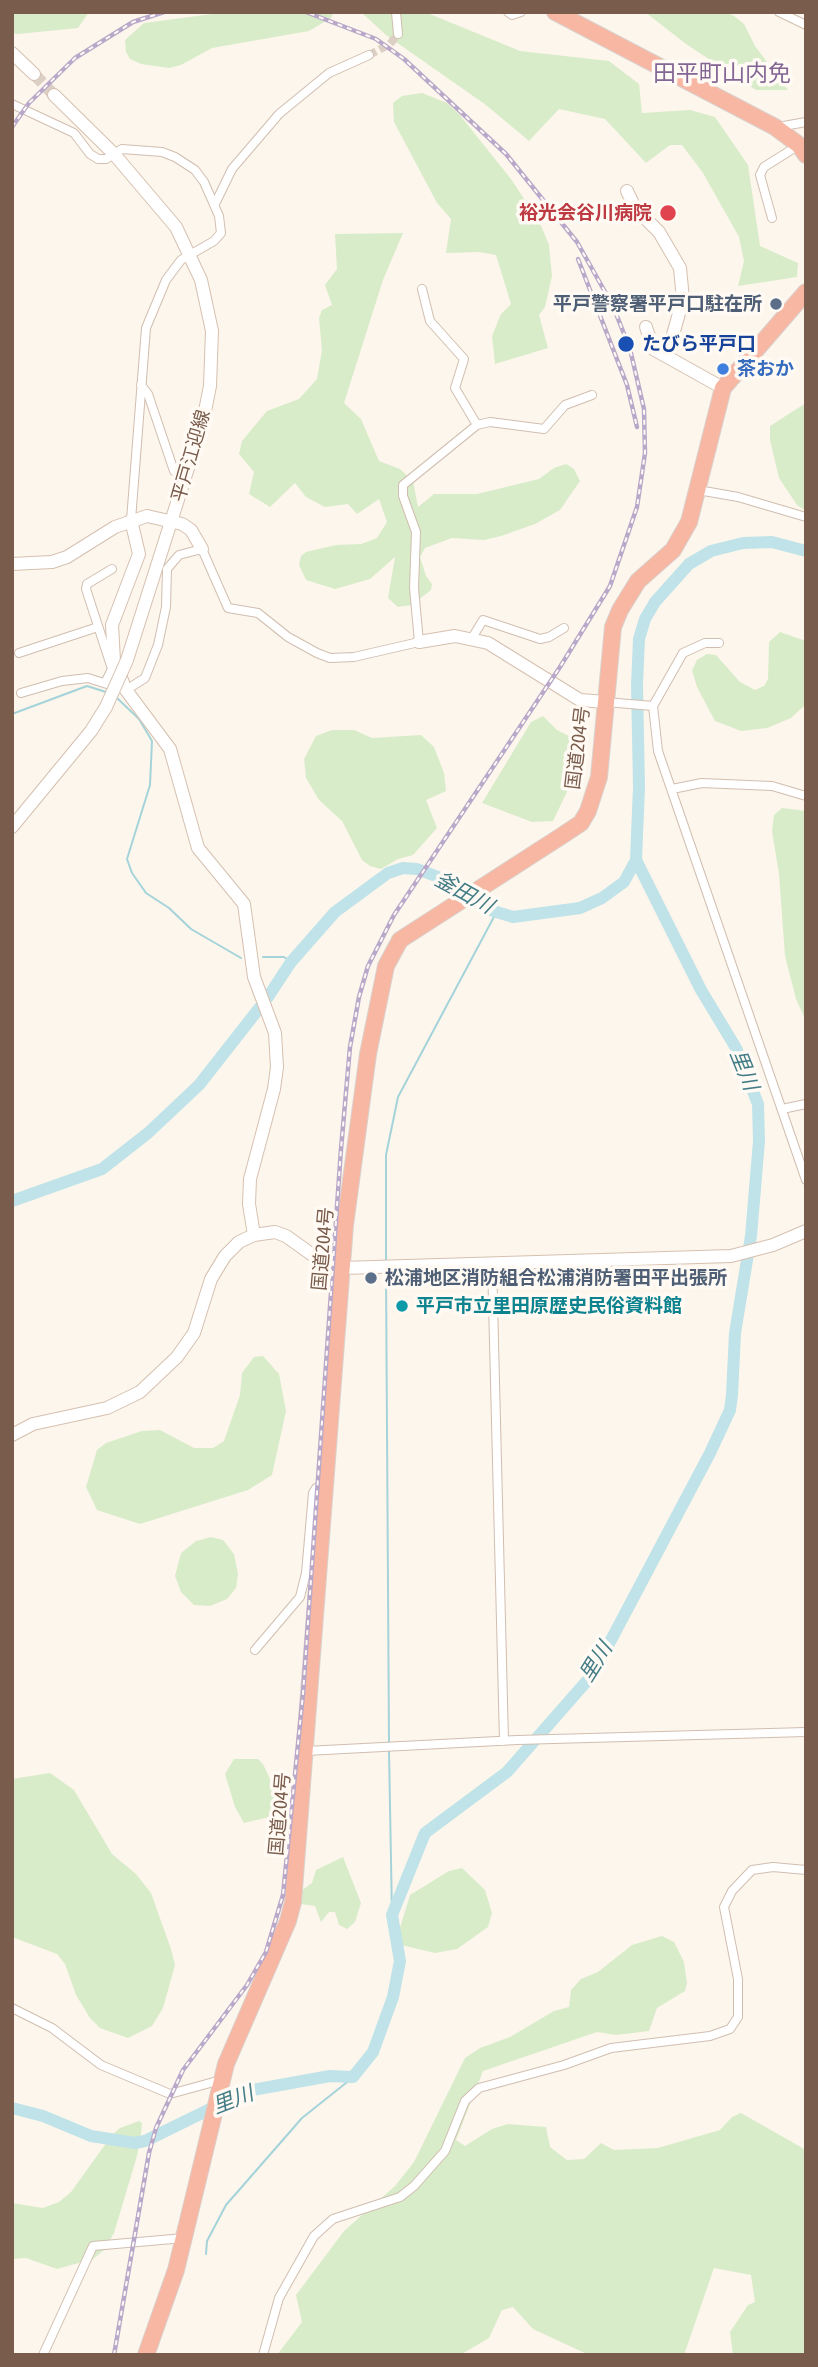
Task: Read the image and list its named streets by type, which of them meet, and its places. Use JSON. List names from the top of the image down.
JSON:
{
  "streets": {
    "highway": ["国道204号"],
    "street": ["平戸江迎線"]
  },
  "districts": ["田平町山内免"],
  "water": ["釜田川", "里川"],
  "places": [
    "裕光会谷川病院",
    "平戸警察署平戸口駐在所",
    "たびら平戸口",
    "茶おか",
    "松浦地区消防組合松浦消防署田平出張所",
    "平戸市立里田原歴史民俗資料館"
  ]
}
